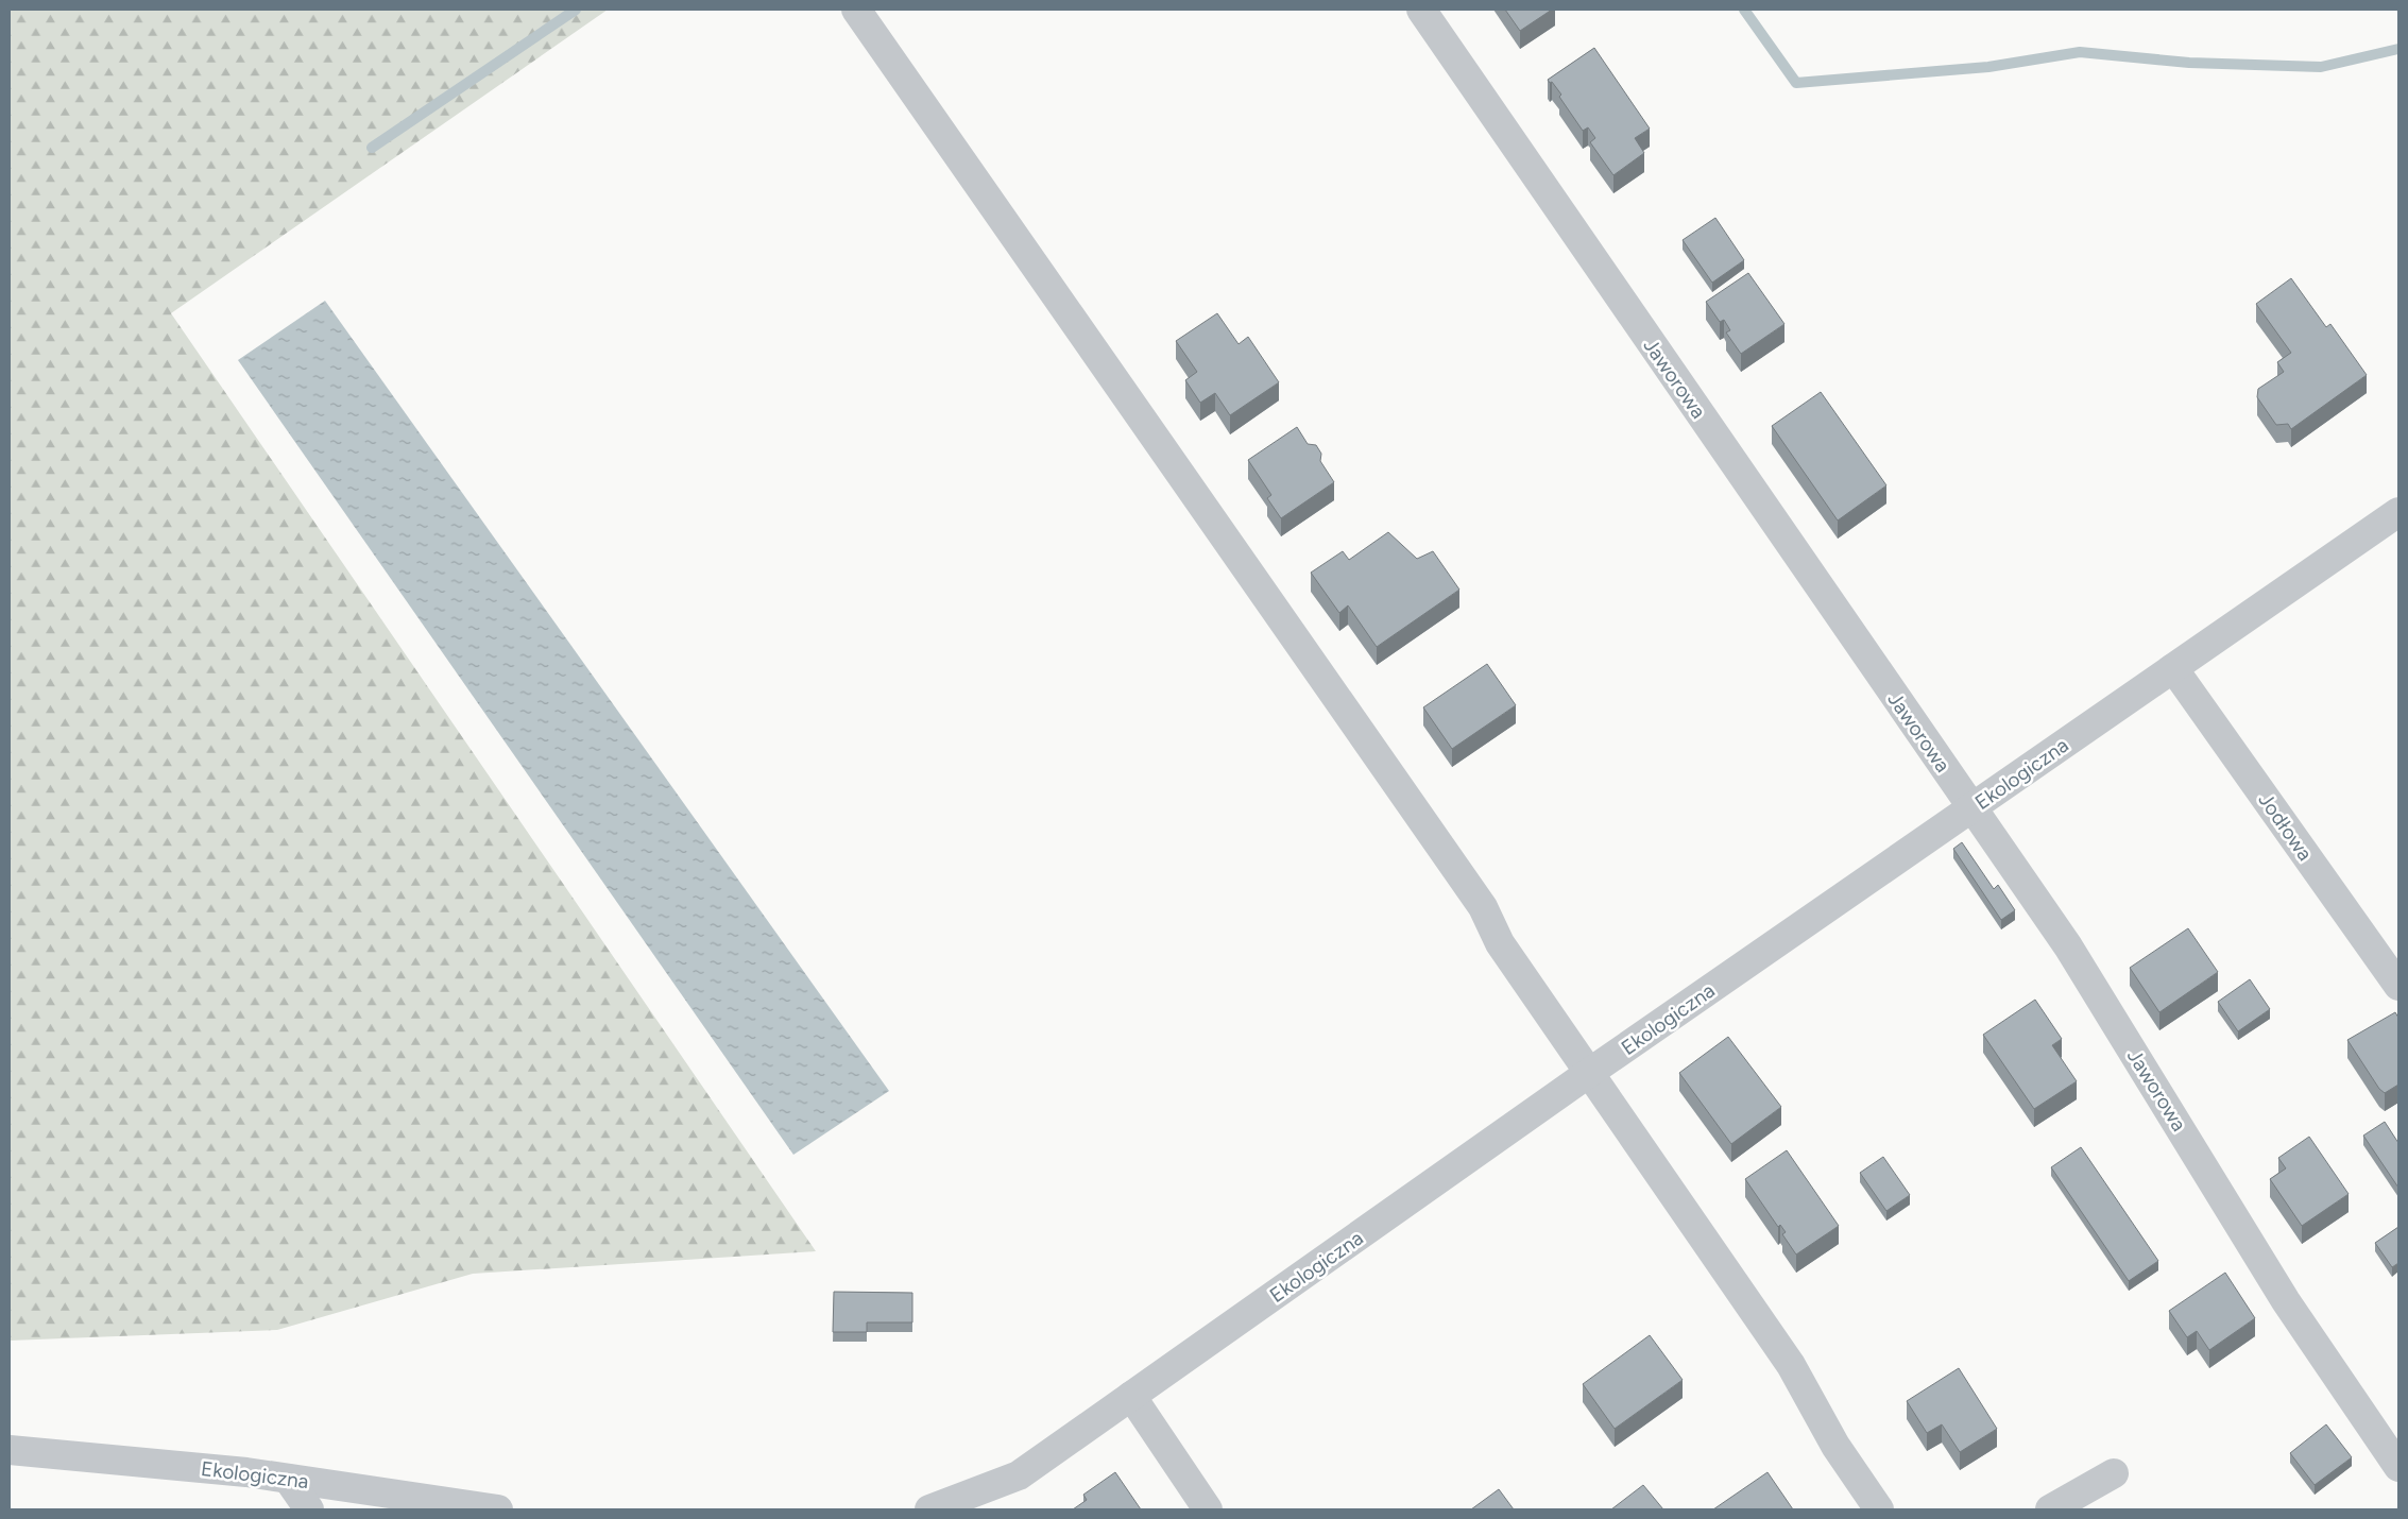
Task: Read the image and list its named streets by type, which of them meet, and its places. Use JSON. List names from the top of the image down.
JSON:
{
  "streets": {
    "street": ["Jaworowa", "Ekologiczna", "Jodłowa"]
  },
  "crossings": [
    ["Jaworowa", "Ekologiczna"],
    ["Ekologiczna", "Jodłowa"]
  ]
}
